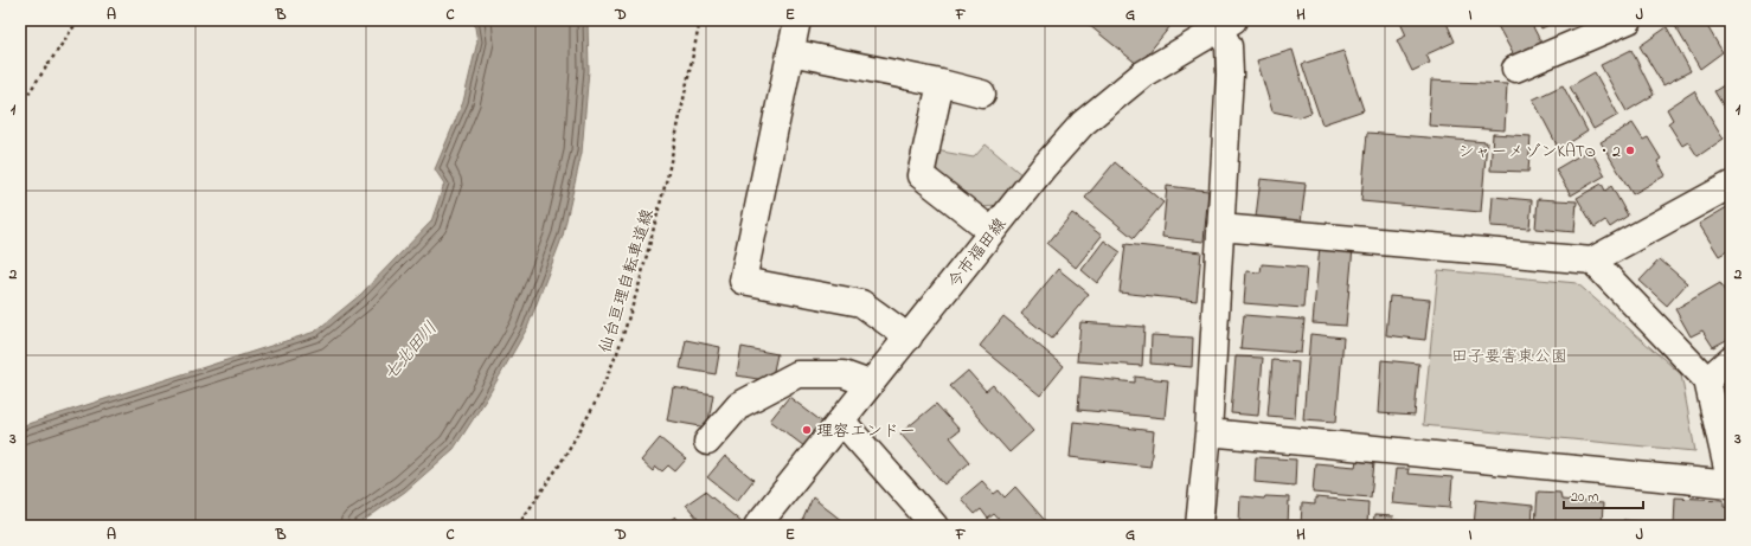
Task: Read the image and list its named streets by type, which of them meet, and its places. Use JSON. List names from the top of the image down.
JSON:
{
  "streets": {
    "street": ["今市福田線"],
    "path": ["仙台亘理自転車道線"]
  },
  "water": ["七北田川"],
  "parks": ["田子要害東公園"],
  "places": ["シャーメゾンKATO・2", "理容エンドー"],
  "scale_bar": "20 m",
  "grid": {
    "columns": [
      "A",
      "B",
      "C",
      "D",
      "E",
      "F",
      "G",
      "H",
      "I",
      "J"
    ],
    "rows": ["1", "2", "3"]
  }
}
